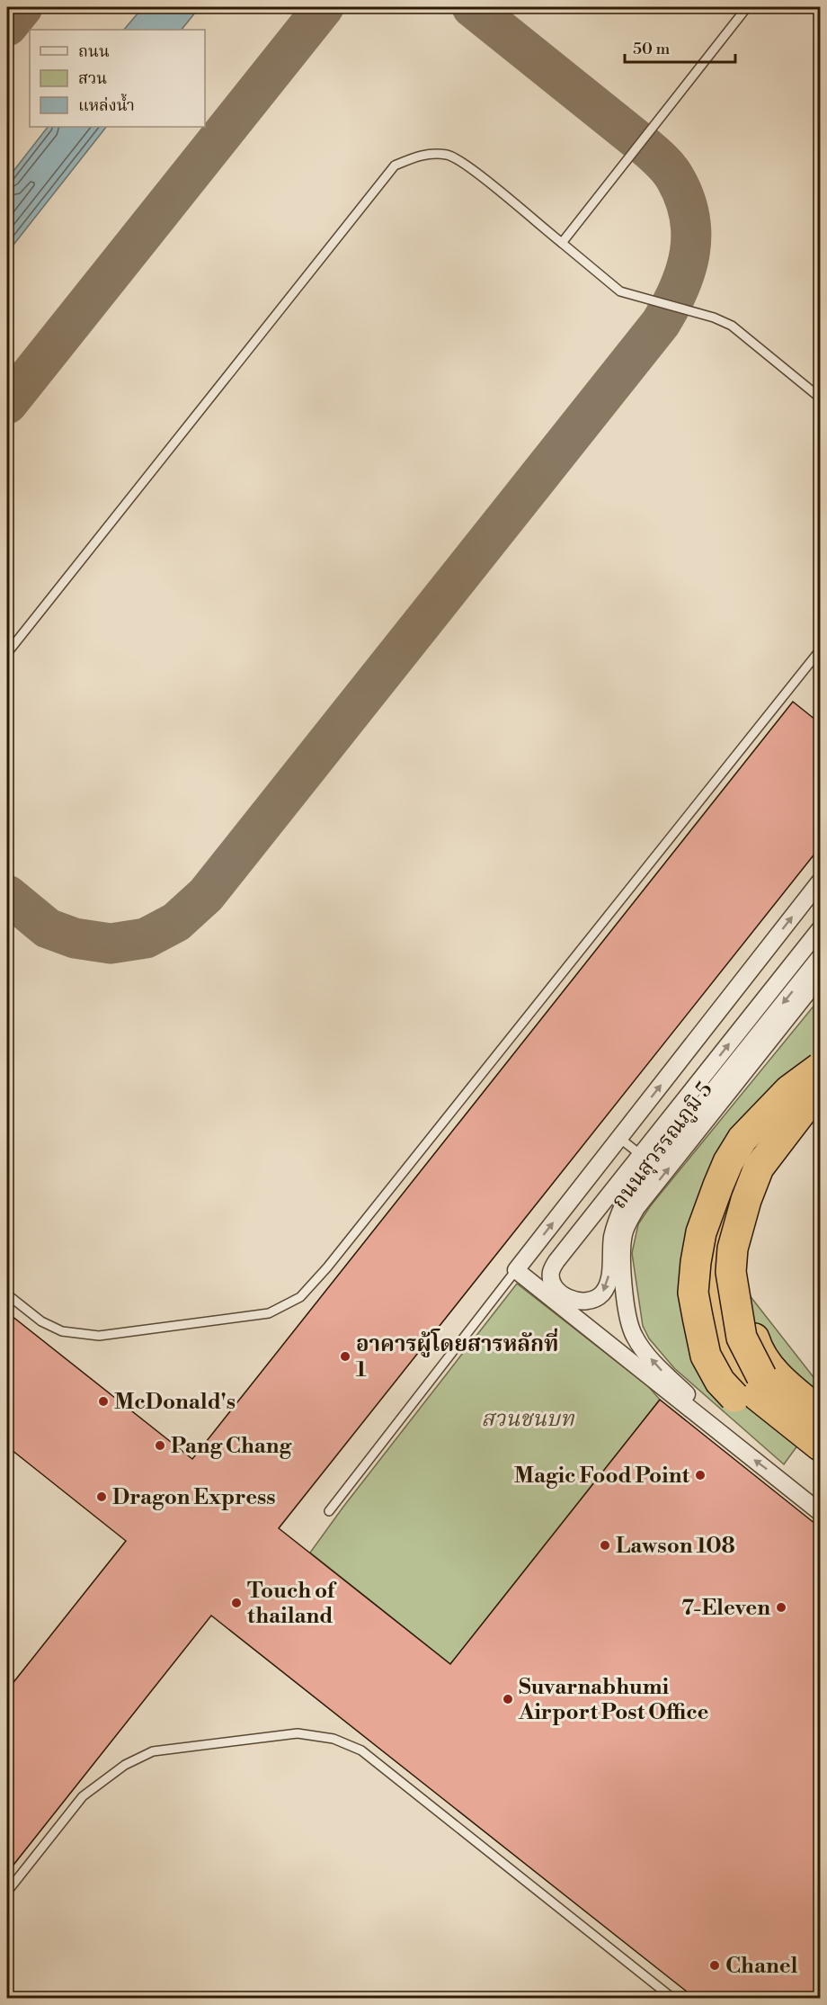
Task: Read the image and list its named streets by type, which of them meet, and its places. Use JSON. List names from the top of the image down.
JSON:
{
  "streets": {
    "street": ["ถนนสุวรรณภูมิ 5"]
  },
  "parks": ["สวนชนบท"],
  "places": [
    "อาคารผู้โดยสารหลักที่ 1",
    "McDonald's",
    "Pang Chang",
    "Magic Food Point",
    "Dragon Express",
    "Lawson 108",
    "Touch of thailand",
    "7-Eleven",
    "Suvarnabhumi Airport Post Office",
    "Chanel"
  ],
  "legend": ["ถนน", "สวน", "แหล่งน้ำ"],
  "scale_bar": "50 m"
}
